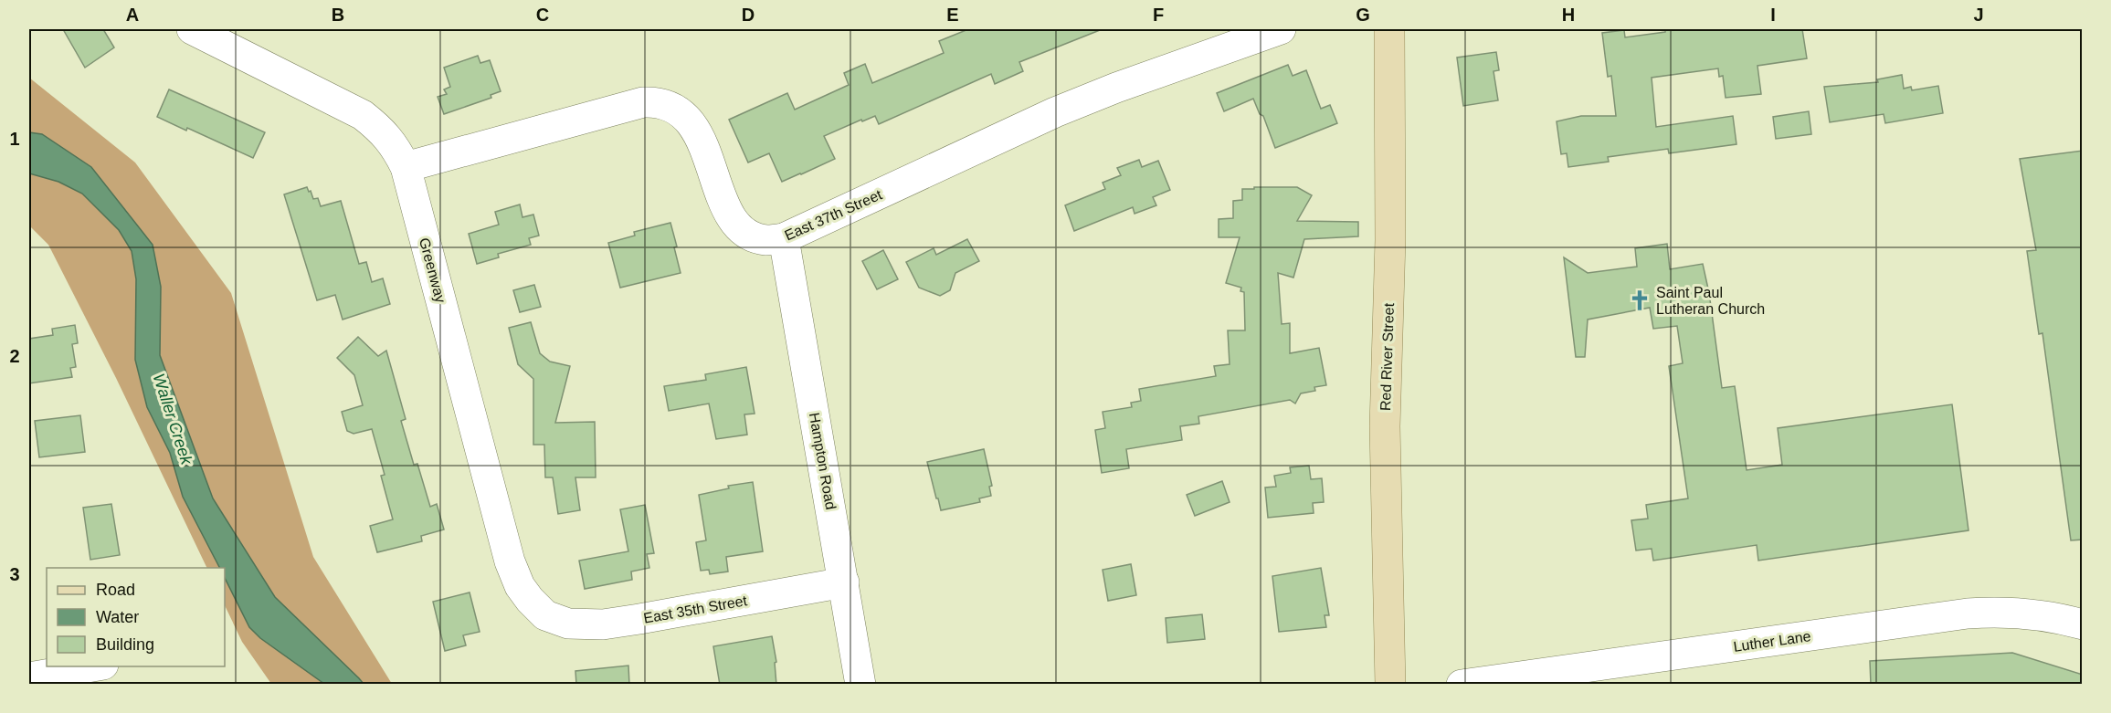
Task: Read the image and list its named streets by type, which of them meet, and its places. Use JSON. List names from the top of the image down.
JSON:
{
  "streets": {
    "main road": ["Red River Street"],
    "street": [
      "East 37th Street",
      "Greenway",
      "Hampton Road",
      "East 35th Street",
      "Luther Lane"
    ]
  },
  "crossings": [
    ["East 37th Street", "Greenway"],
    ["East 37th Street", "Hampton Road"],
    ["Greenway", "East 35th Street"],
    ["Hampton Road", "East 35th Street"]
  ],
  "water": ["Waller Creek"],
  "places": {
    "church": ["Saint Paul Lutheran Church"]
  },
  "legend": ["Road", "Water", "Building"],
  "grid": {
    "columns": [
      "A",
      "B",
      "C",
      "D",
      "E",
      "F",
      "G",
      "H",
      "I",
      "J"
    ],
    "rows": ["1", "2", "3"]
  }
}
